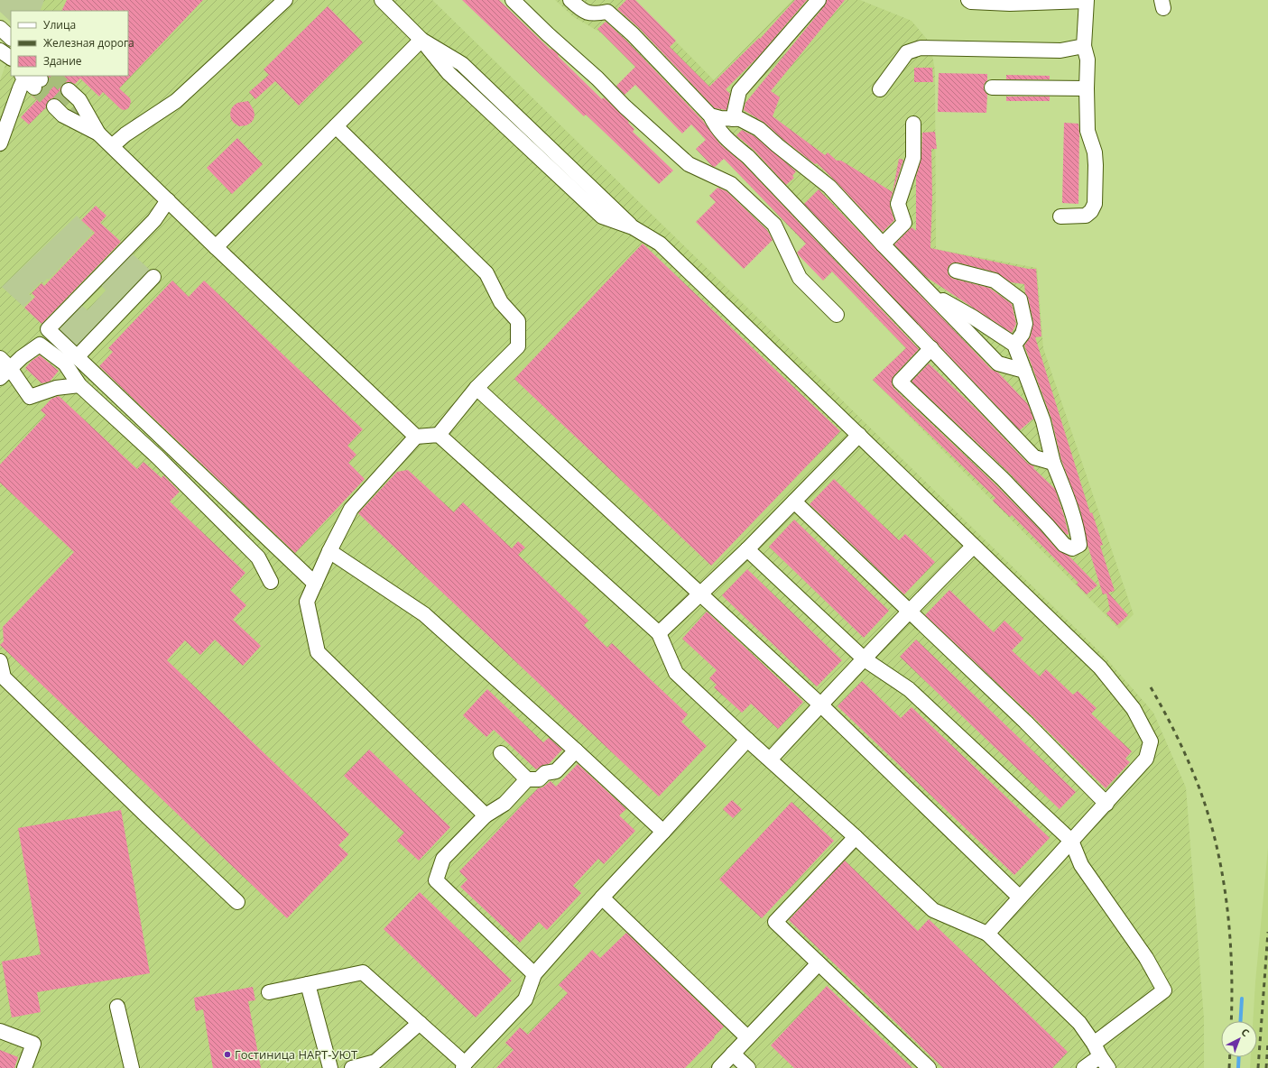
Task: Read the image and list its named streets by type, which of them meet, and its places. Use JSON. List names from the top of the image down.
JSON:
{
  "places": ["Гостиница НАРТ-УЮТ"],
  "legend": ["Улица", "Железная дорога", "Здание"],
  "north": "top right"
}
